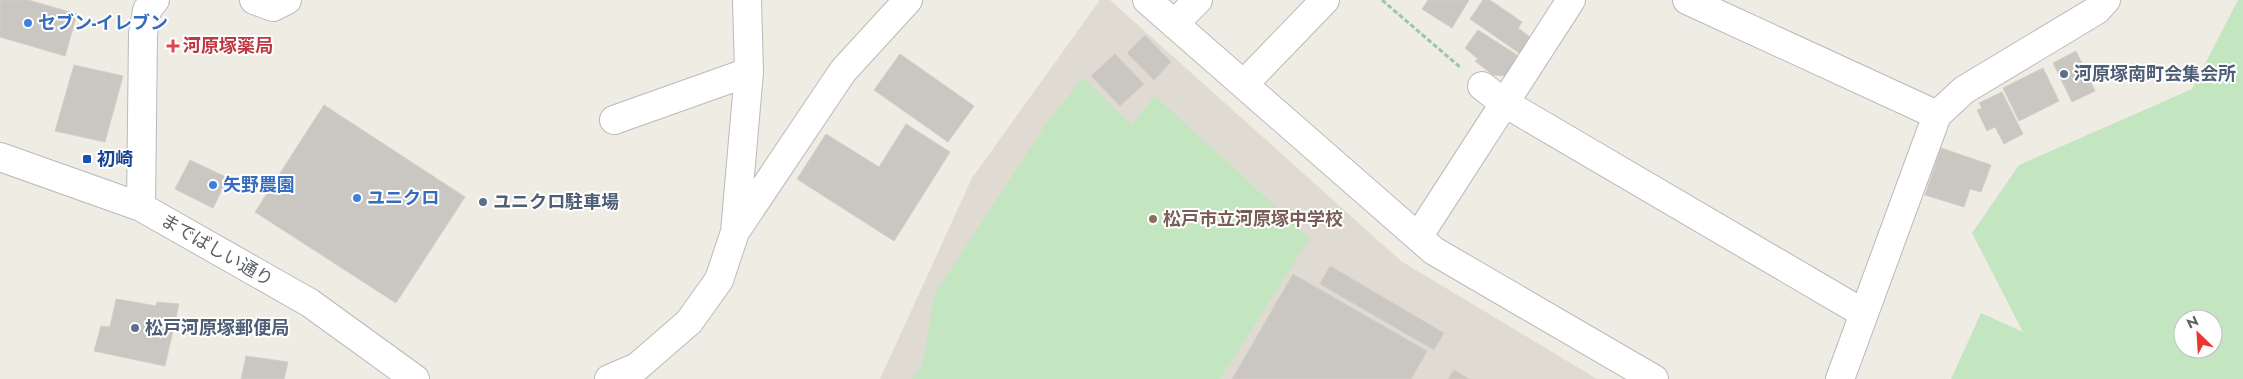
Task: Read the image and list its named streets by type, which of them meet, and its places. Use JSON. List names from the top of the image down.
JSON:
{
  "streets": {
    "street": ["までばしい通り"]
  },
  "places": {
    "other": [
      "セブン-イレブン",
      "河原塚南町会集会所",
      "矢野農園",
      "ユニクロ",
      "ユニクロ駐車場",
      "松戸市立河原塚中学校",
      "松戸河原塚郵便局"
    ],
    "health": ["河原塚薬局"],
    "transit": ["初崎"]
  },
  "north": "top left"
}
